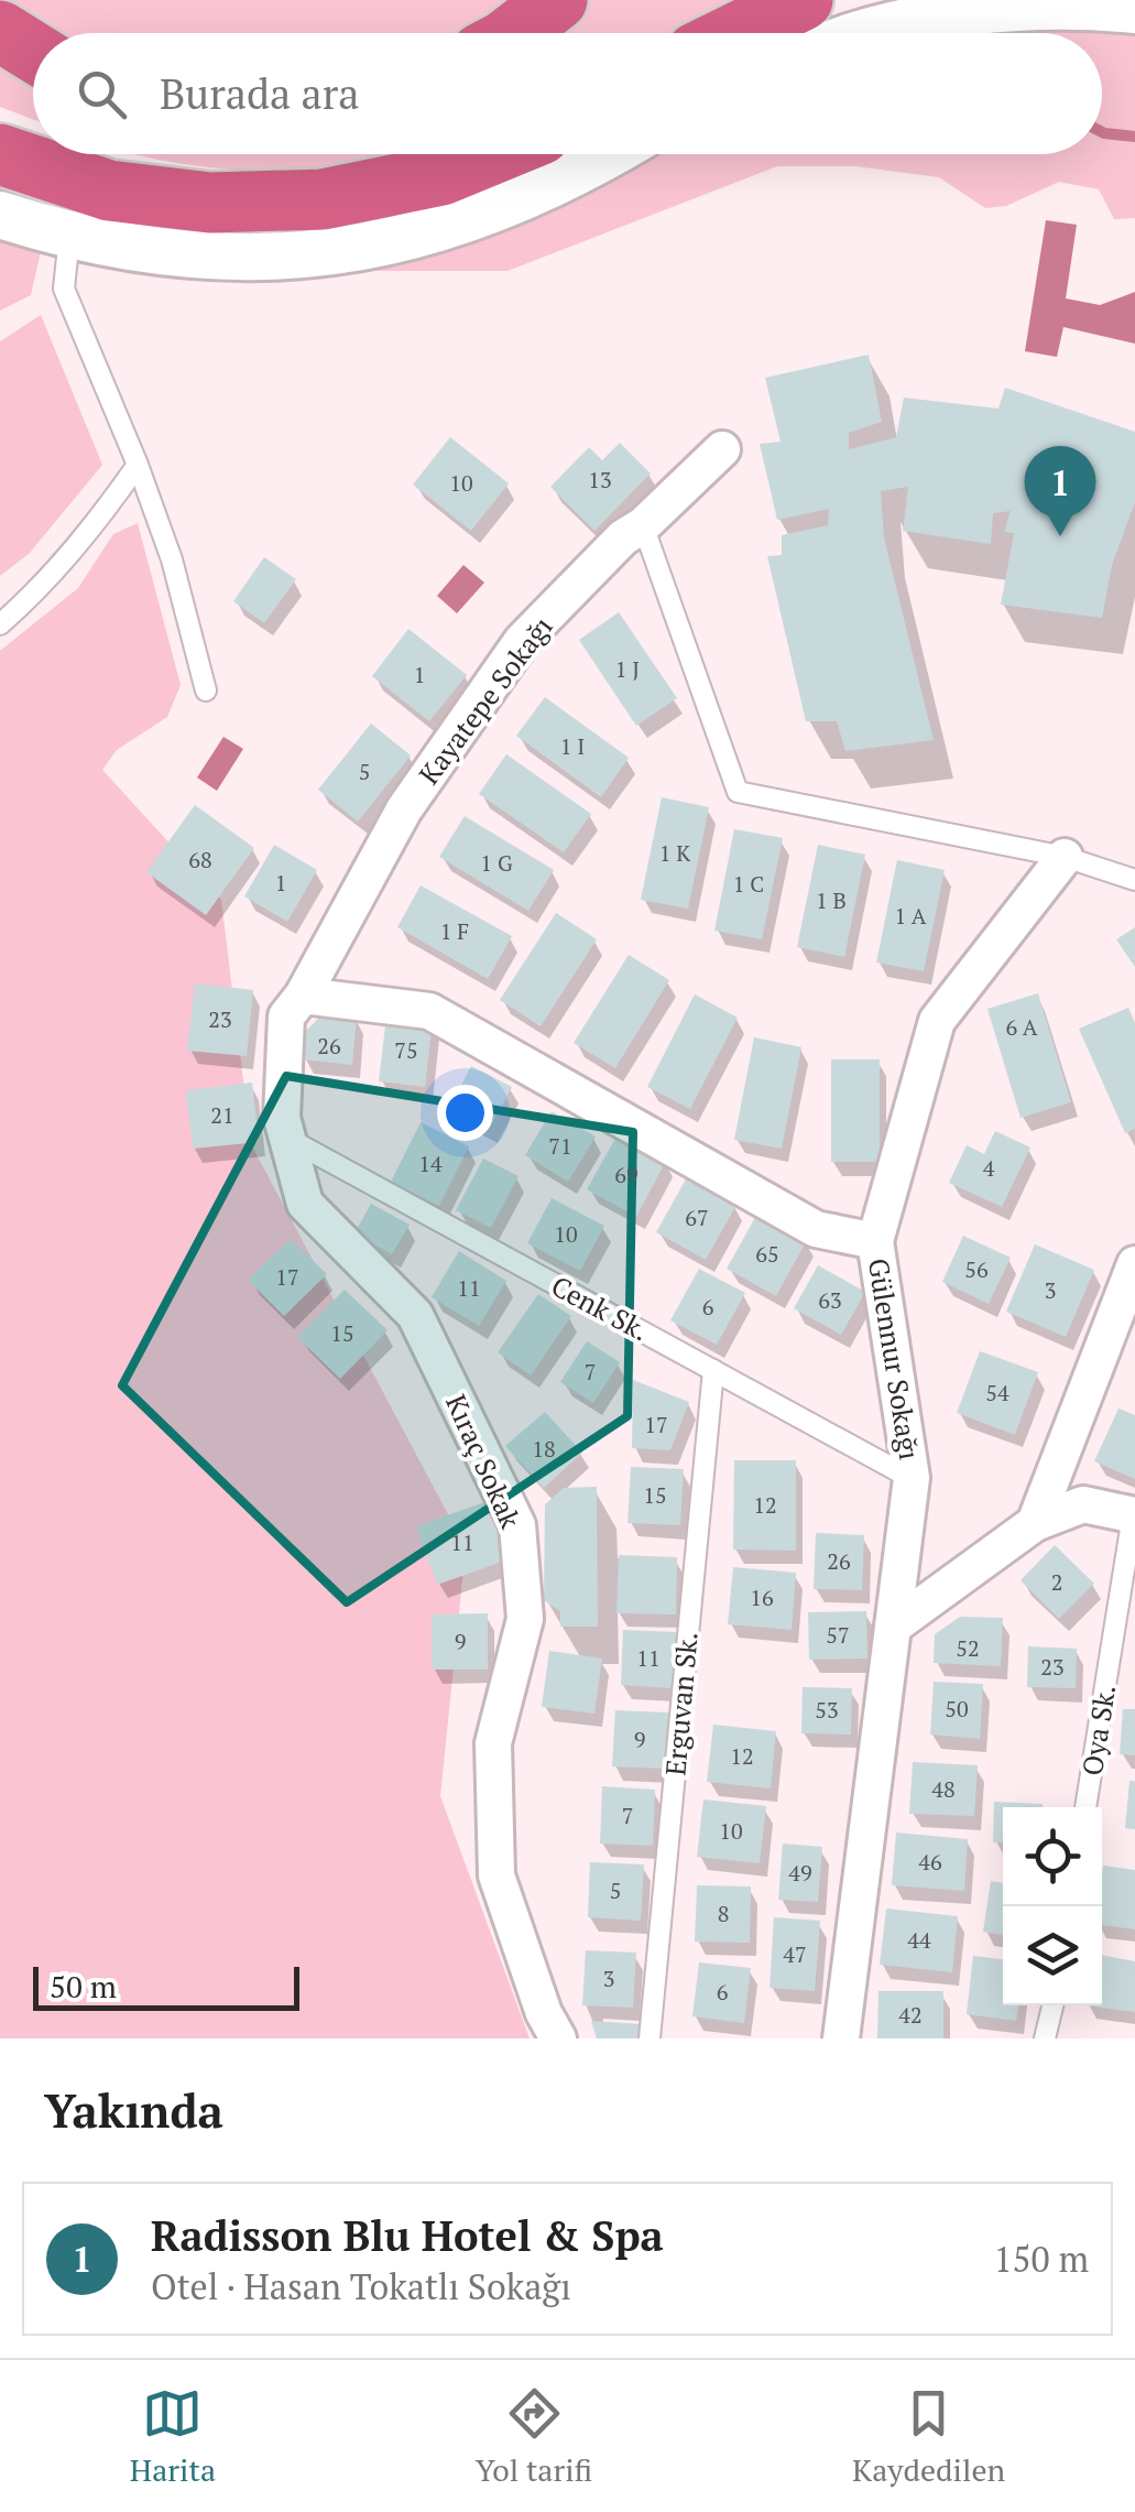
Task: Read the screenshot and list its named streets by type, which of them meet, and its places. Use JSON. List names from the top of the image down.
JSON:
{
  "streets": {
    "street": ["Kayatepe Sokağı", "Gülennur Sokağı", "Kıraç Sokak"],
    "lane": ["Cenk Sk.", "Erguvan Sk.", "Oya Sk."]
  },
  "crossings": [
    ["Kayatepe Sokağı", "Gülennur Sokağı"],
    ["Kayatepe Sokağı", "Kıraç Sokak"],
    ["Cenk Sk.", "Gülennur Sokağı"],
    ["Cenk Sk.", "Kıraç Sokak"],
    ["Cenk Sk.", "Erguvan Sk."],
    ["Gülennur Sokağı", "Kıraç Sokak"]
  ],
  "house_numbers": [
    "13",
    "10",
    "1 J",
    "1",
    "1 I",
    "5",
    "1 K",
    "68",
    "1 G",
    "1",
    "1 C",
    "1 B",
    "1 A",
    "1 F",
    "23",
    "6 A",
    "26",
    "75",
    "21",
    "71",
    "14",
    "4",
    "69",
    "67",
    "10",
    "65",
    "56",
    "17",
    "11",
    "3",
    "63",
    "6",
    "15",
    "7",
    "54",
    "17",
    "18",
    "15",
    "12",
    "11",
    "26",
    "2",
    "16",
    "57",
    "9",
    "52",
    "11",
    "23",
    "50",
    "53",
    "9",
    "12",
    "48",
    "7",
    "10",
    "46",
    "49",
    "5",
    "8",
    "44",
    "47",
    "3",
    "6",
    "42"
  ],
  "scale_bar": "50 m",
  "page": {
    "search": "Burada ara",
    "pins": "1",
    "scale": "50 m",
    "heading": "Yakında",
    "list": [
      {
        "mark": "1",
        "name": "Radisson Blu Hotel & Spa",
        "note": "Otel · Hasan Tokatlı Sokağı",
        "value": "150 m"
      }
    ],
    "nav": ["Harita", "Yol tarifi", "Kaydedilen"]
  }
}
